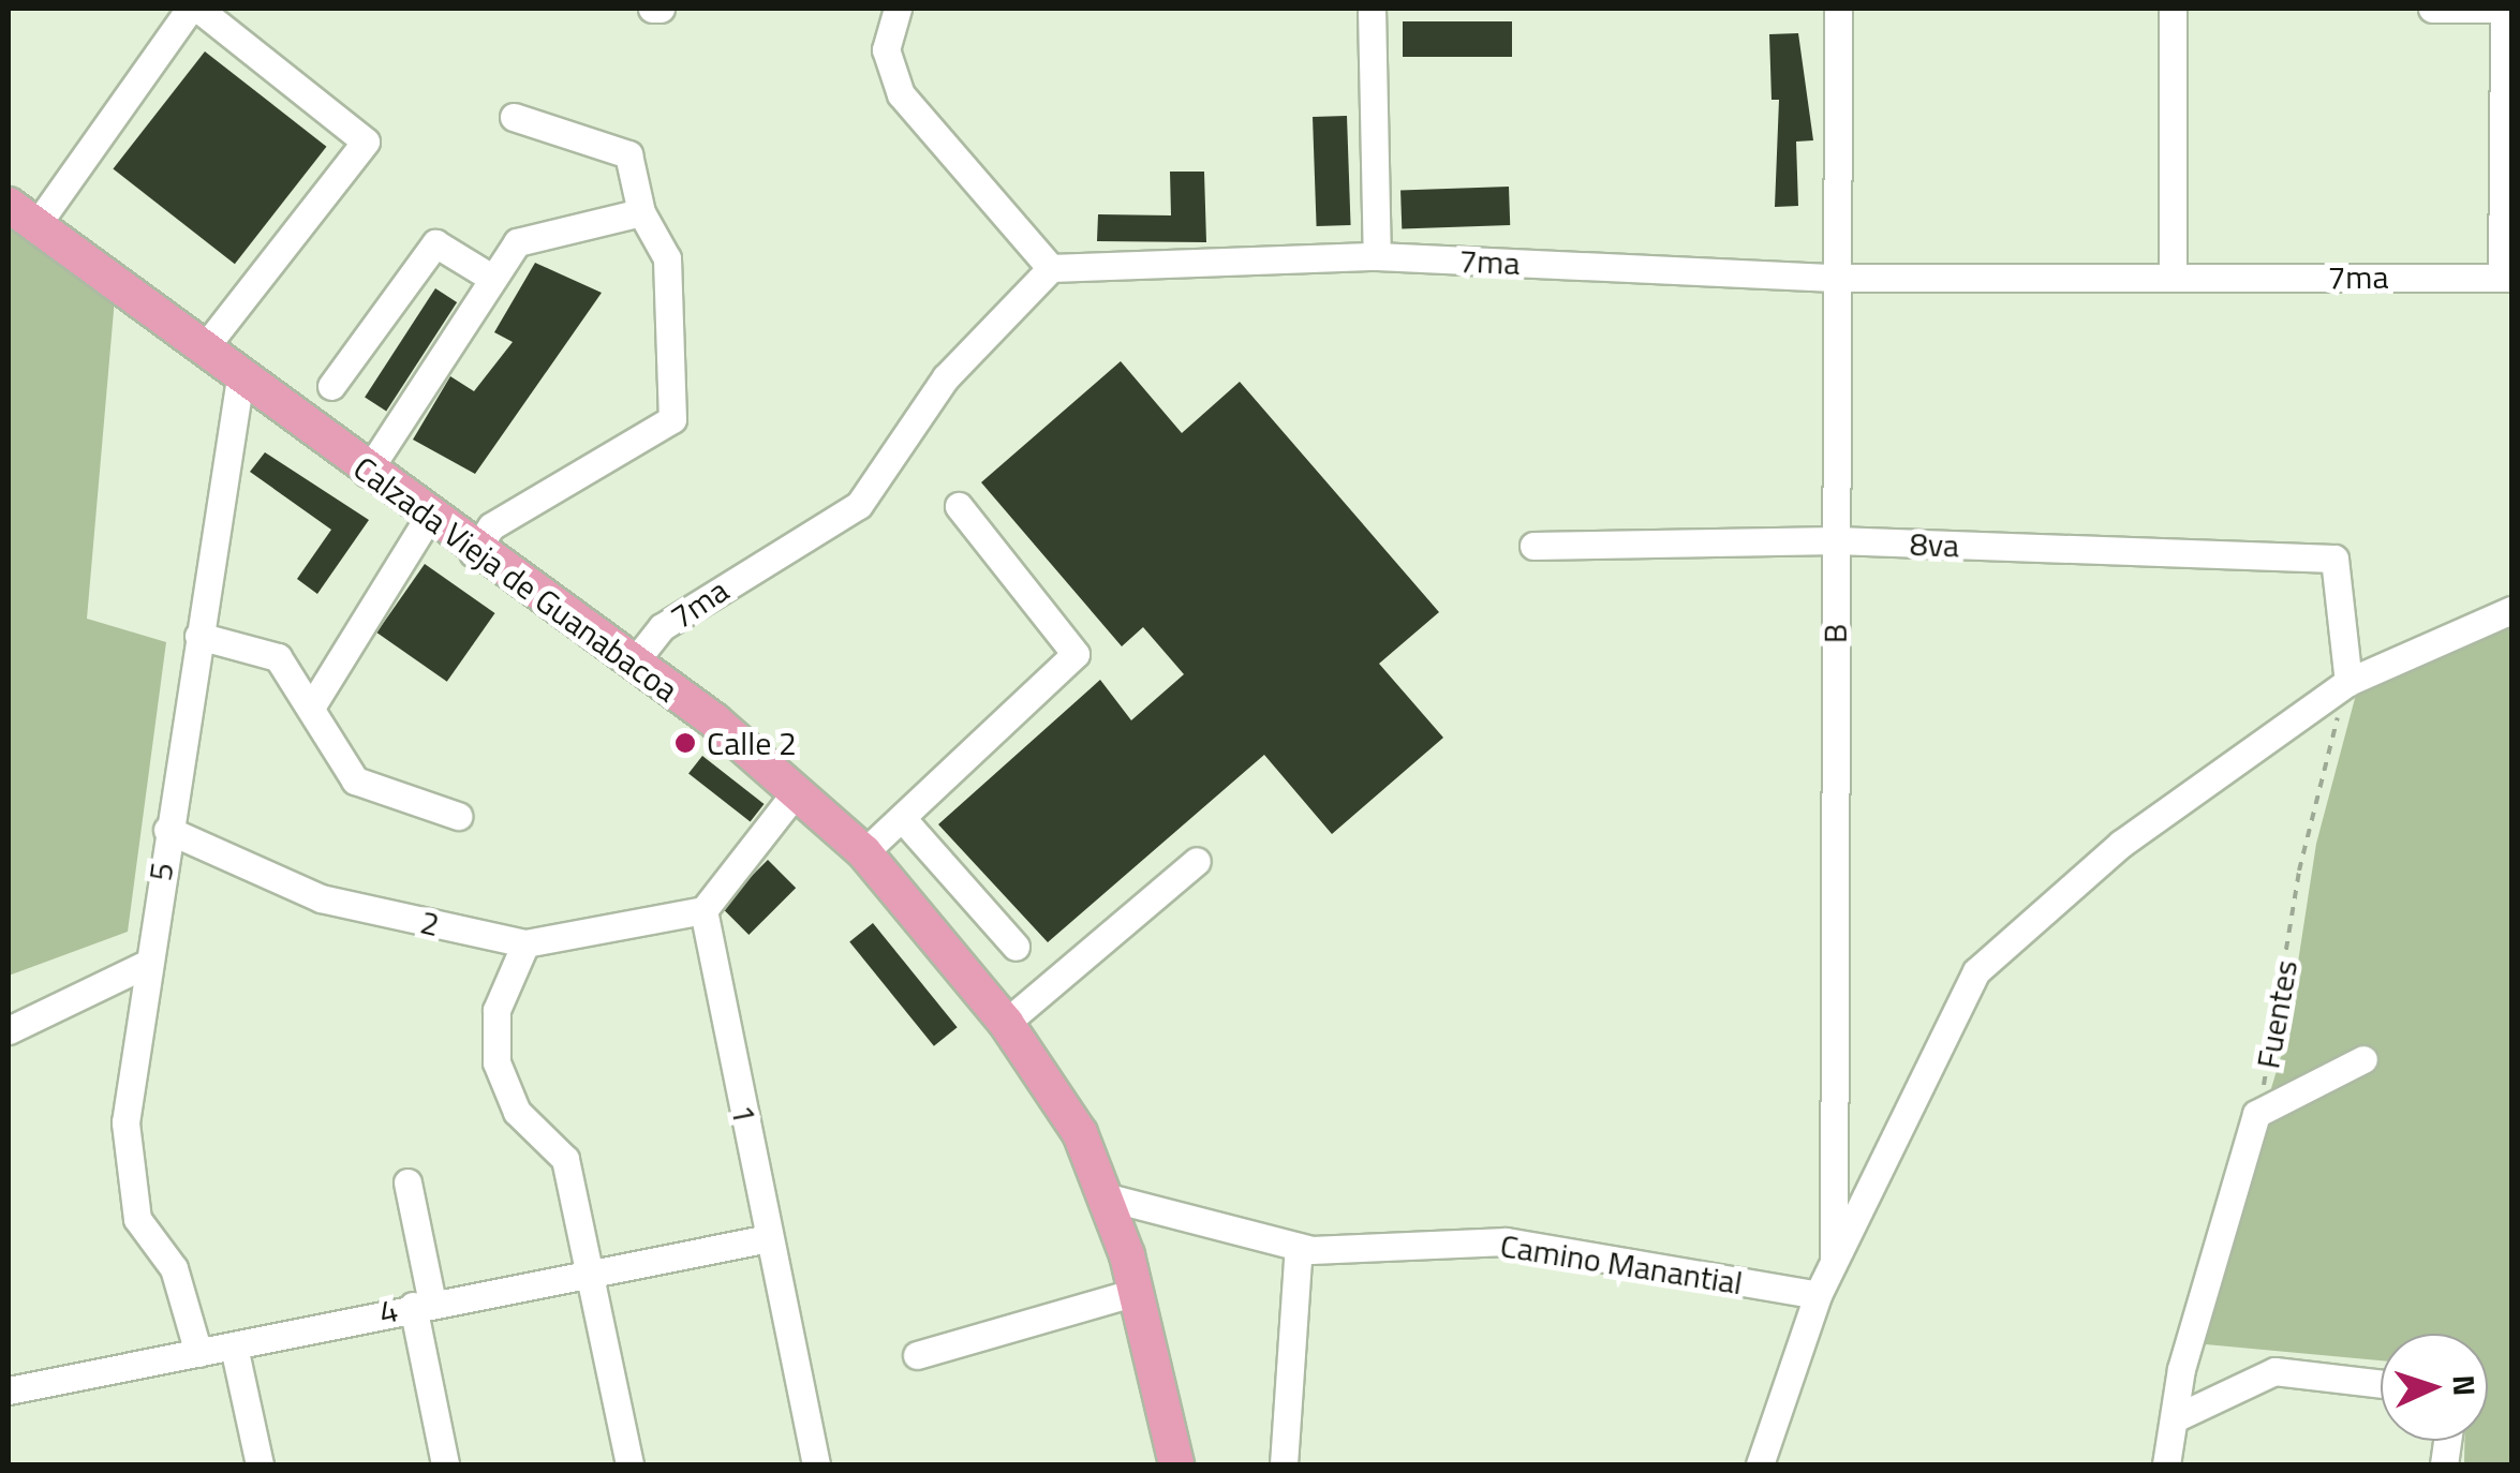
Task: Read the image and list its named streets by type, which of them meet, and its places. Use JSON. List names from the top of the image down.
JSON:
{
  "streets": {
    "main road": ["Calzada Vieja de Guanabacoa"],
    "street": [
      "7ma",
      "8va",
      "B",
      "5",
      "2",
      "Fuentes",
      "1",
      "Camino Manantial",
      "4"
    ]
  },
  "crossings": [
    ["7ma", "Calzada Vieja de Guanabacoa"],
    ["7ma", "B"],
    ["8va", "B"],
    ["8va", "Fuentes"],
    ["Calzada Vieja de Guanabacoa", "5"],
    ["Calzada Vieja de Guanabacoa", "Camino Manantial"],
    ["5", "2"],
    ["5", "4"],
    ["2", "1"],
    ["1", "4"]
  ],
  "places": ["Calle 2"],
  "north": "right"
}
